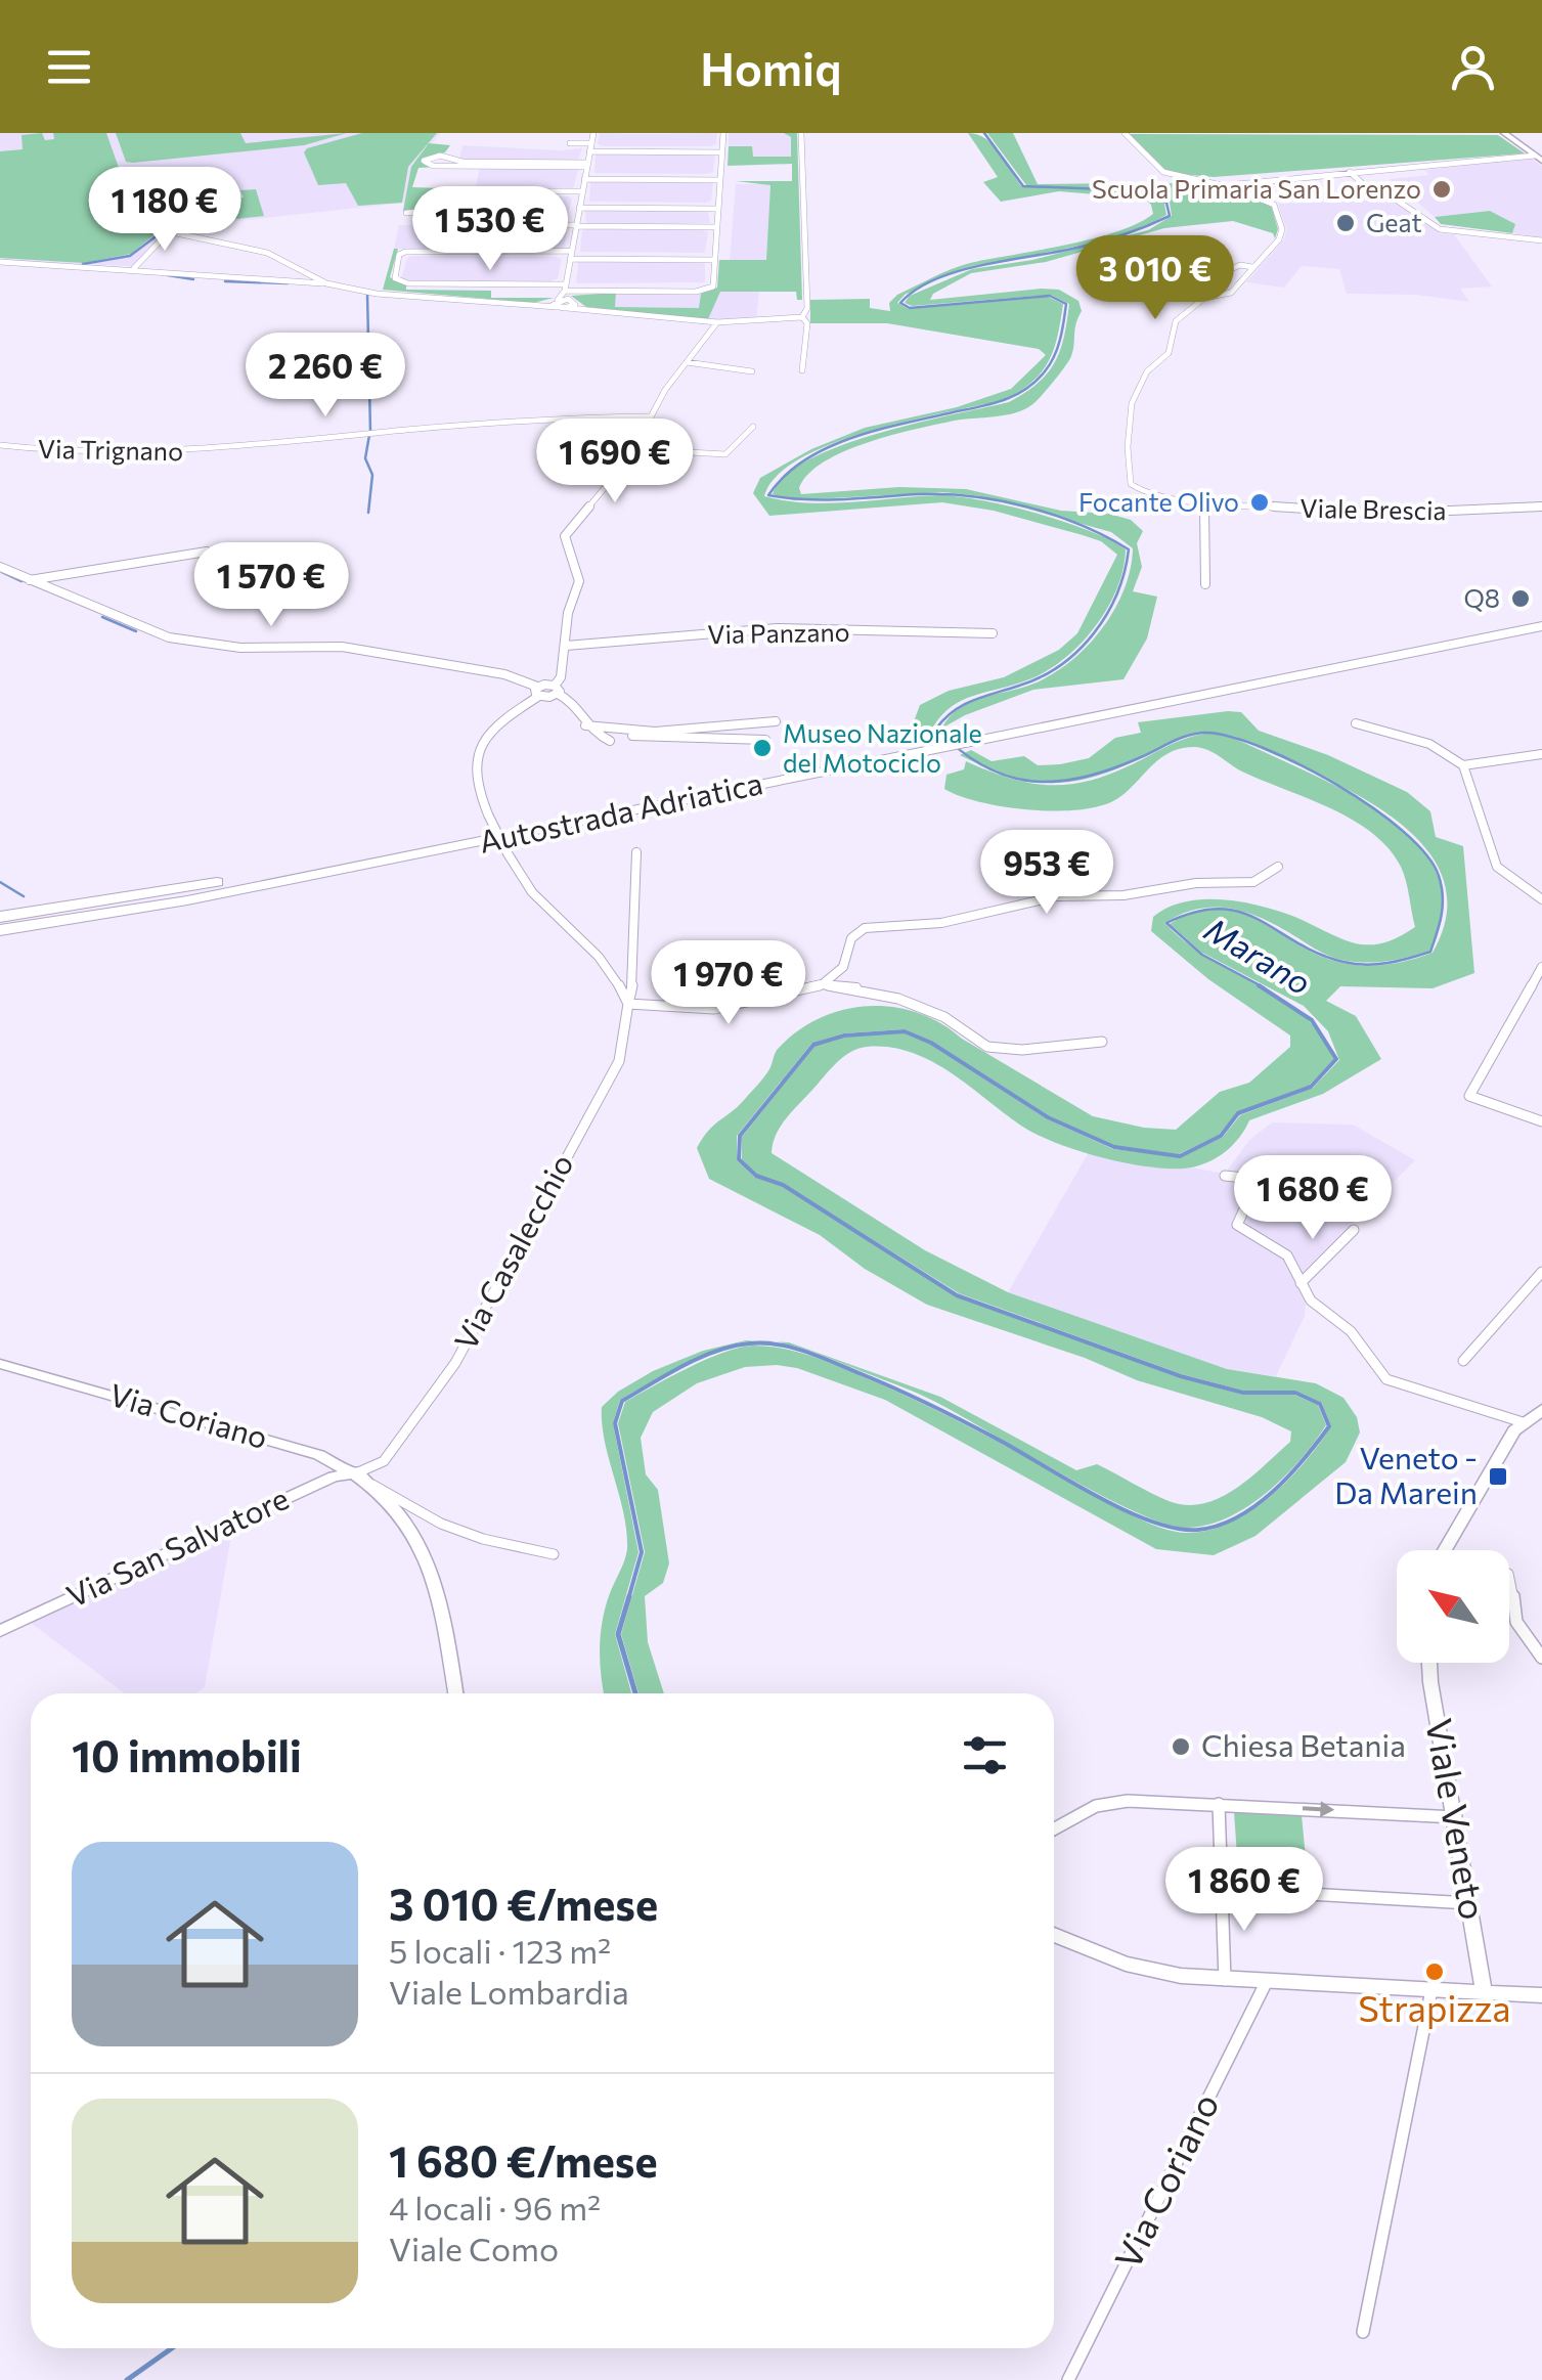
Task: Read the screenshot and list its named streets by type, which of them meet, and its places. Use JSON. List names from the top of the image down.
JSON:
{
  "streets": {
    "highway": ["Autostrada Adriatica"],
    "main road": ["Via Coriano", "Via San Salvatore", "Viale Veneto"],
    "street": [
      "Via Trignano",
      "Viale Brescia",
      "Via Panzano",
      "Via Casalecchio"
    ]
  },
  "crossings": [
    ["Via Casalecchio", "Via Coriano"],
    ["Via Casalecchio", "Via San Salvatore"],
    ["Via Coriano", "Via San Salvatore"]
  ],
  "water": ["Marano"],
  "places": {
    "other": [
      "Scuola Primaria San Lorenzo",
      "Geat",
      "Focante Olivo",
      "Q8",
      "Museo Nazionale del Motociclo",
      "Chiesa Betania",
      "Strapizza"
    ],
    "transit": ["Veneto - Da Marein"]
  },
  "north": "top left",
  "page": {
    "header": "Homiq",
    "price": [
      "1 180 €",
      "1 530 €",
      "3 010 €",
      "2 260 €",
      "1 690 €",
      "1 570 €",
      "953 €",
      "1 970 €",
      "1 680 €",
      "1 860 €"
    ],
    "heading": "10 immobili",
    "list": [
      {
        "name": "3 010 €/mese",
        "note": "5 locali · 123 m² · Viale Lombardia"
      },
      {
        "name": "1 680 €/mese",
        "note": "4 locali · 96 m² · Viale Como"
      }
    ]
  }
}
